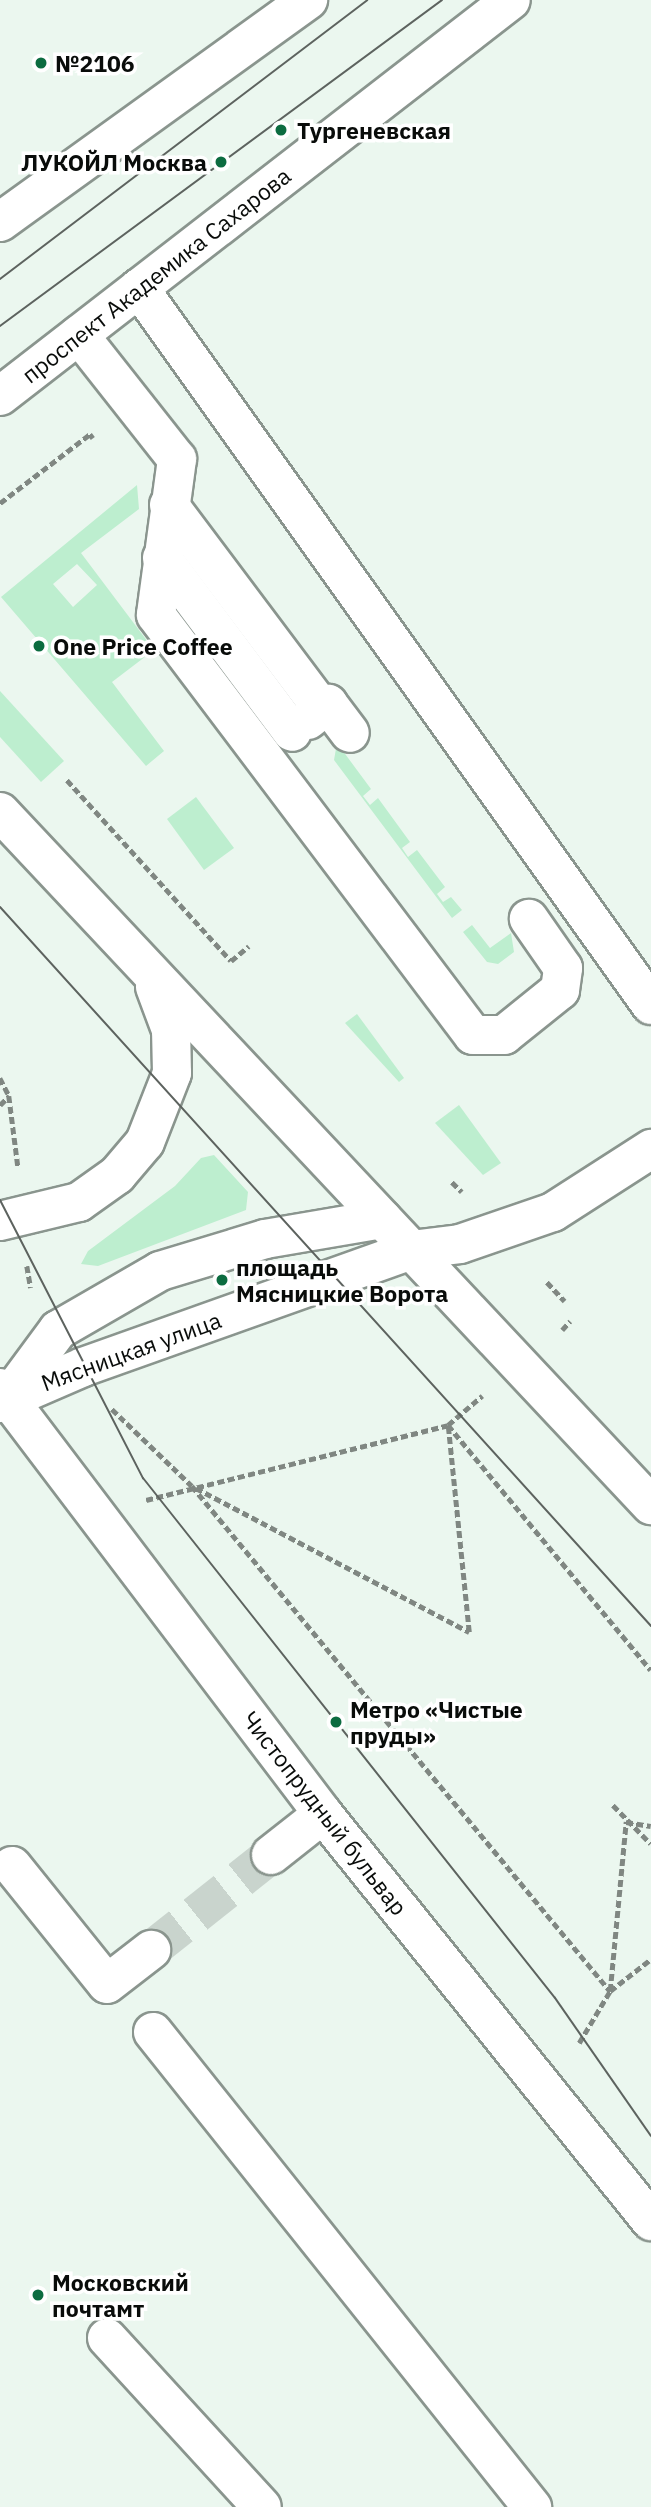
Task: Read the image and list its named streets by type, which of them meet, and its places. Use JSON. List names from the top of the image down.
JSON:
{
  "streets": {
    "main road": ["проспект Академика Сахарова", "Мясницкая улица", "Чистопрудный бульвар"]
  },
  "crossings": [
    ["Мясницкая улица", "Чистопрудный бульвар"]
  ],
  "places": [
    "№2106",
    "Тургеневская",
    "ЛУКОЙЛ Москва",
    "One Price Coffee",
    "площадь Мясницкие Ворота",
    "Метро «Чистые пруды»",
    "Московский почтамт"
  ]
}
